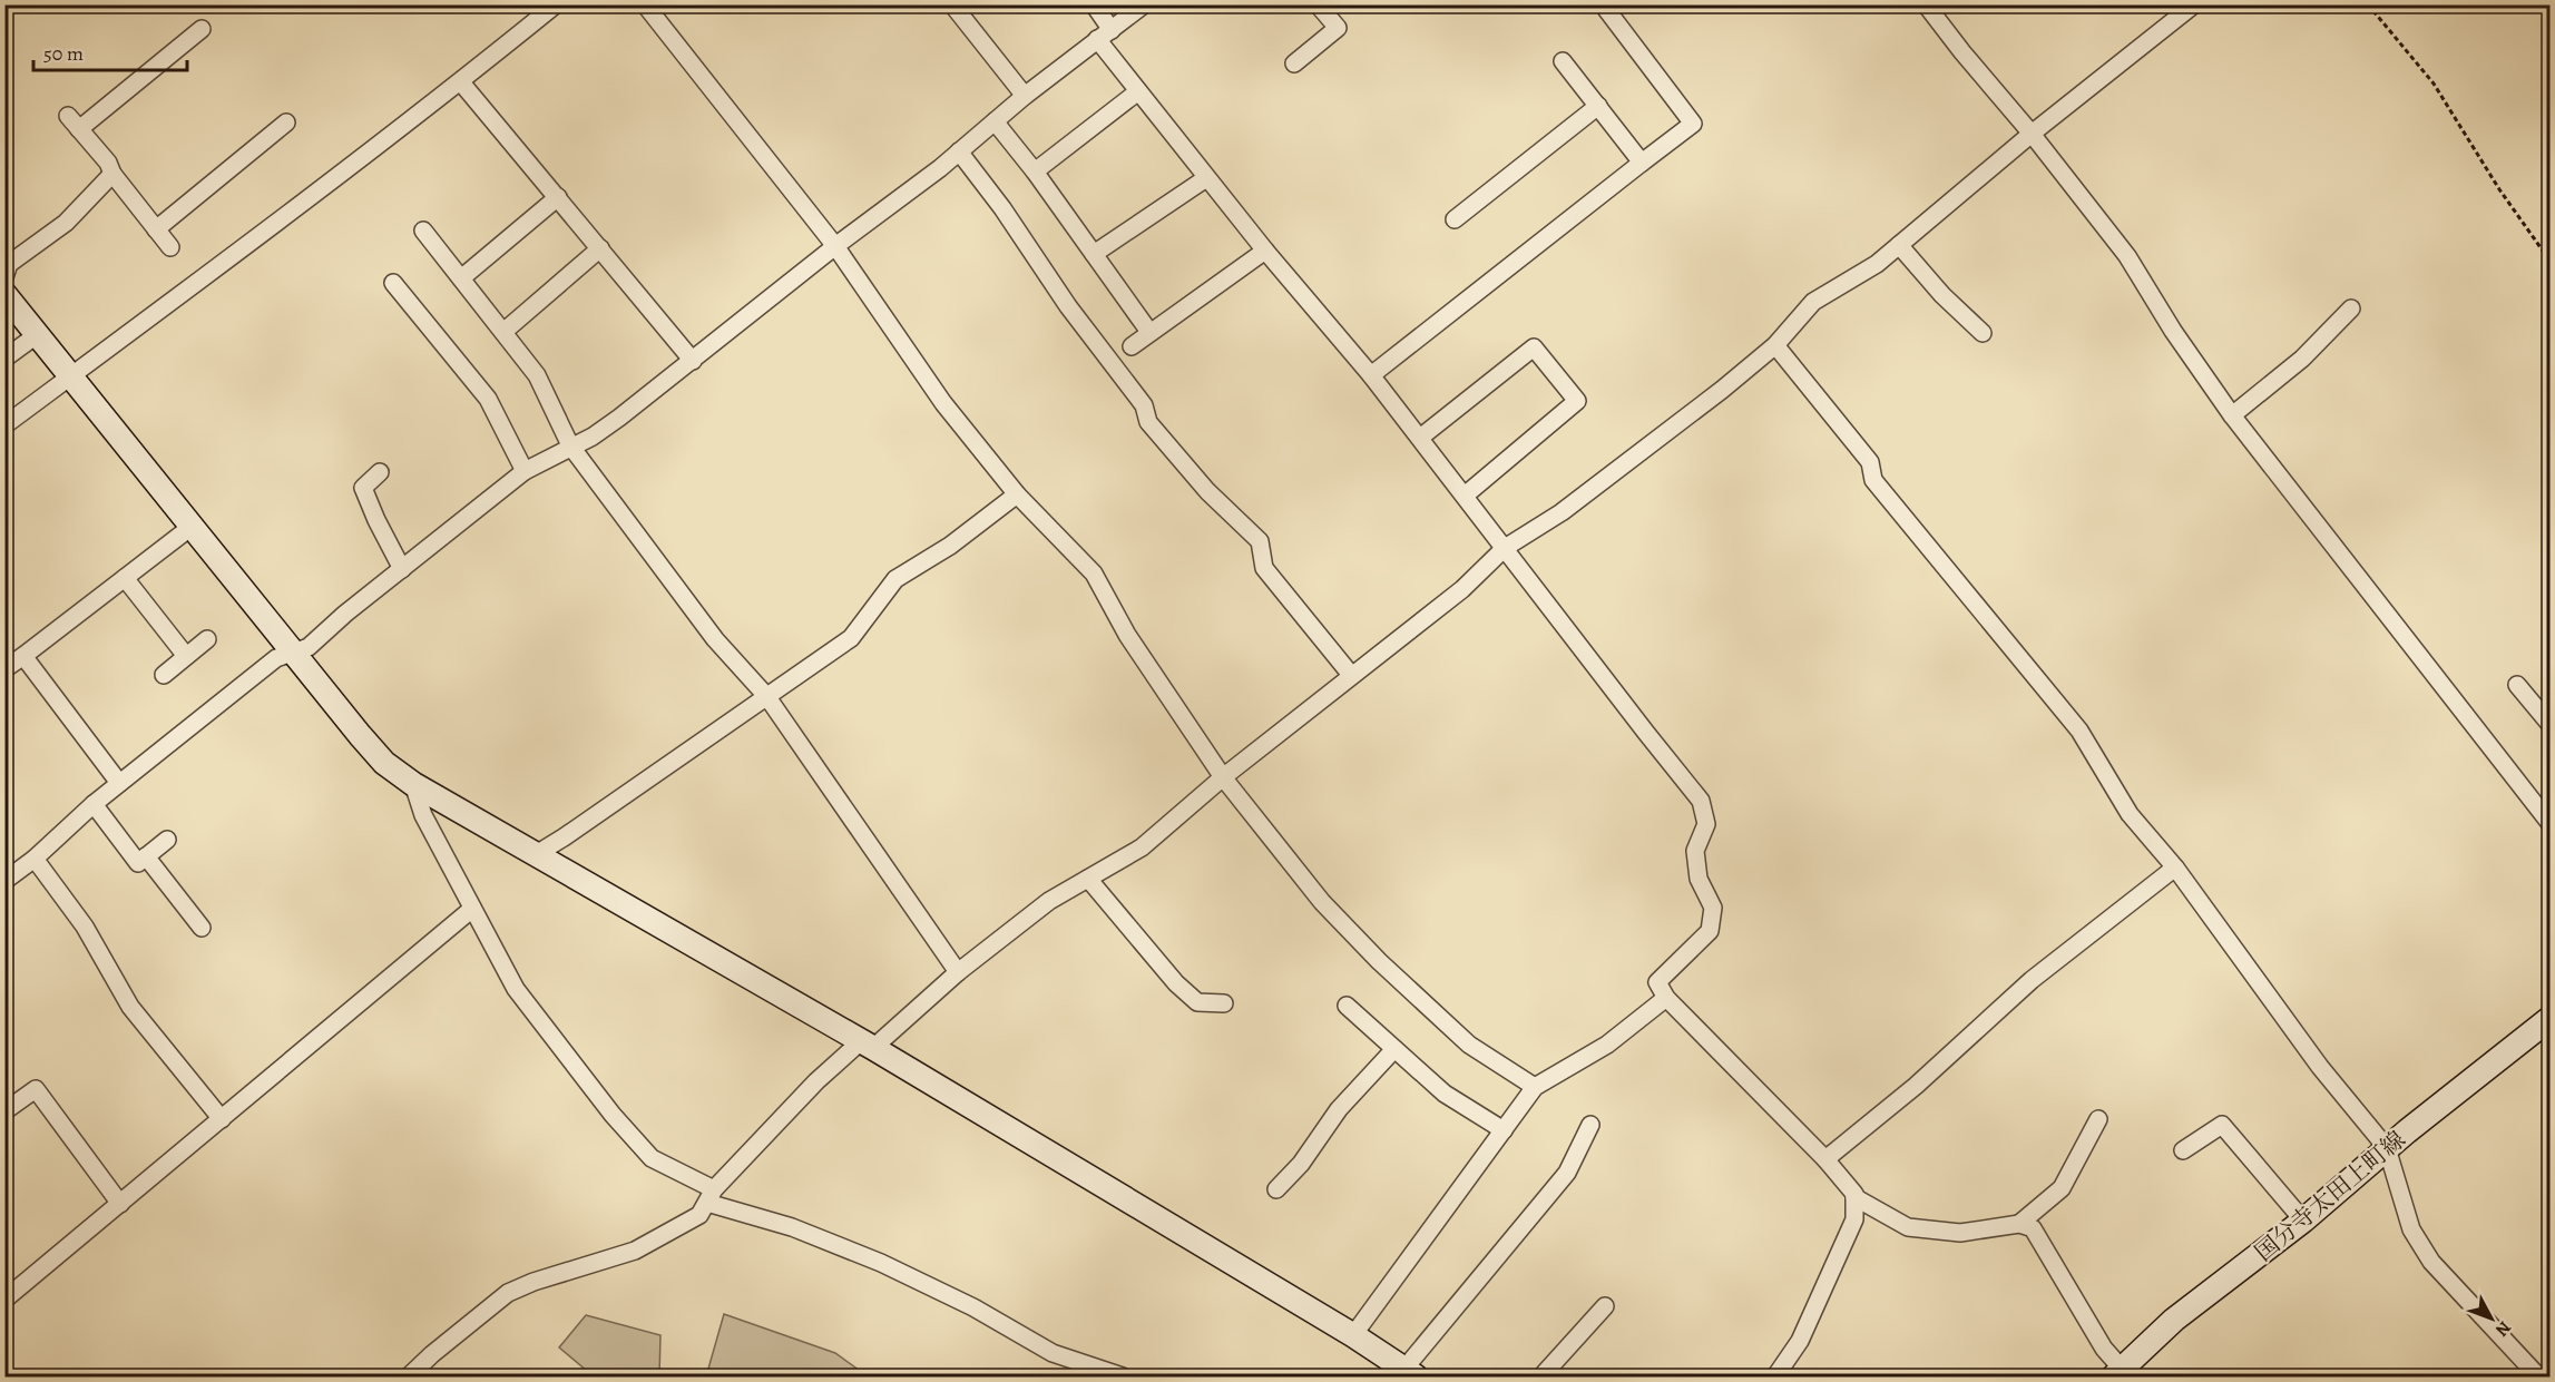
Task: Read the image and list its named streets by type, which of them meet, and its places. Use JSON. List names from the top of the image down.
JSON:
{
  "streets": {
    "street": ["国分寺太田上町線"]
  },
  "scale_bar": "50 m",
  "north": "bottom right"
}
